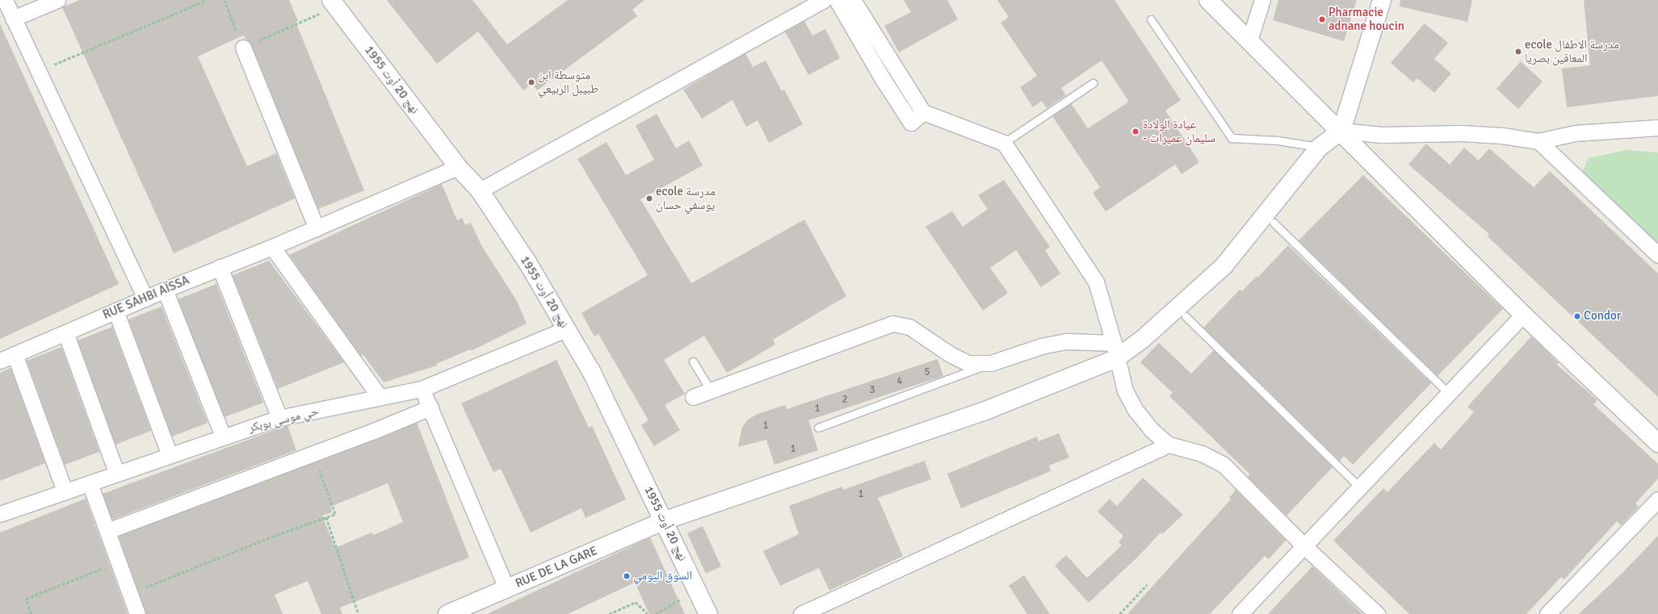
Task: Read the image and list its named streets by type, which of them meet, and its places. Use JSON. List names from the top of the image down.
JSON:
{
  "streets": {
    "street": [
      "نهج 20 أوت 1955",
      "RUE SAHBI AÏSSA",
      "حي موسى بوبكر",
      "RUE DE LA GARE"
    ]
  },
  "crossings": [
    ["نهج 20 أوت 1955", "RUE SAHBI AÏSSA"],
    ["نهج 20 أوت 1955", "حي موسى بوبكر"],
    ["نهج 20 أوت 1955", "RUE DE LA GARE"]
  ],
  "places": [
    "Pharmacie adnane houcin",
    "ecole مدرسة الاطفال المعاقين بصريا",
    "متوسطة ابن طبيبل الربيعي",
    "عيادة الولادة - سليمان عميرات",
    "ecole مدرسة يوسفي حسان",
    "Condor",
    "السوق اليومي"
  ],
  "house_numbers": [
    "5",
    "4",
    "3",
    "2",
    "1",
    "1",
    "1",
    "1"
  ]
}
